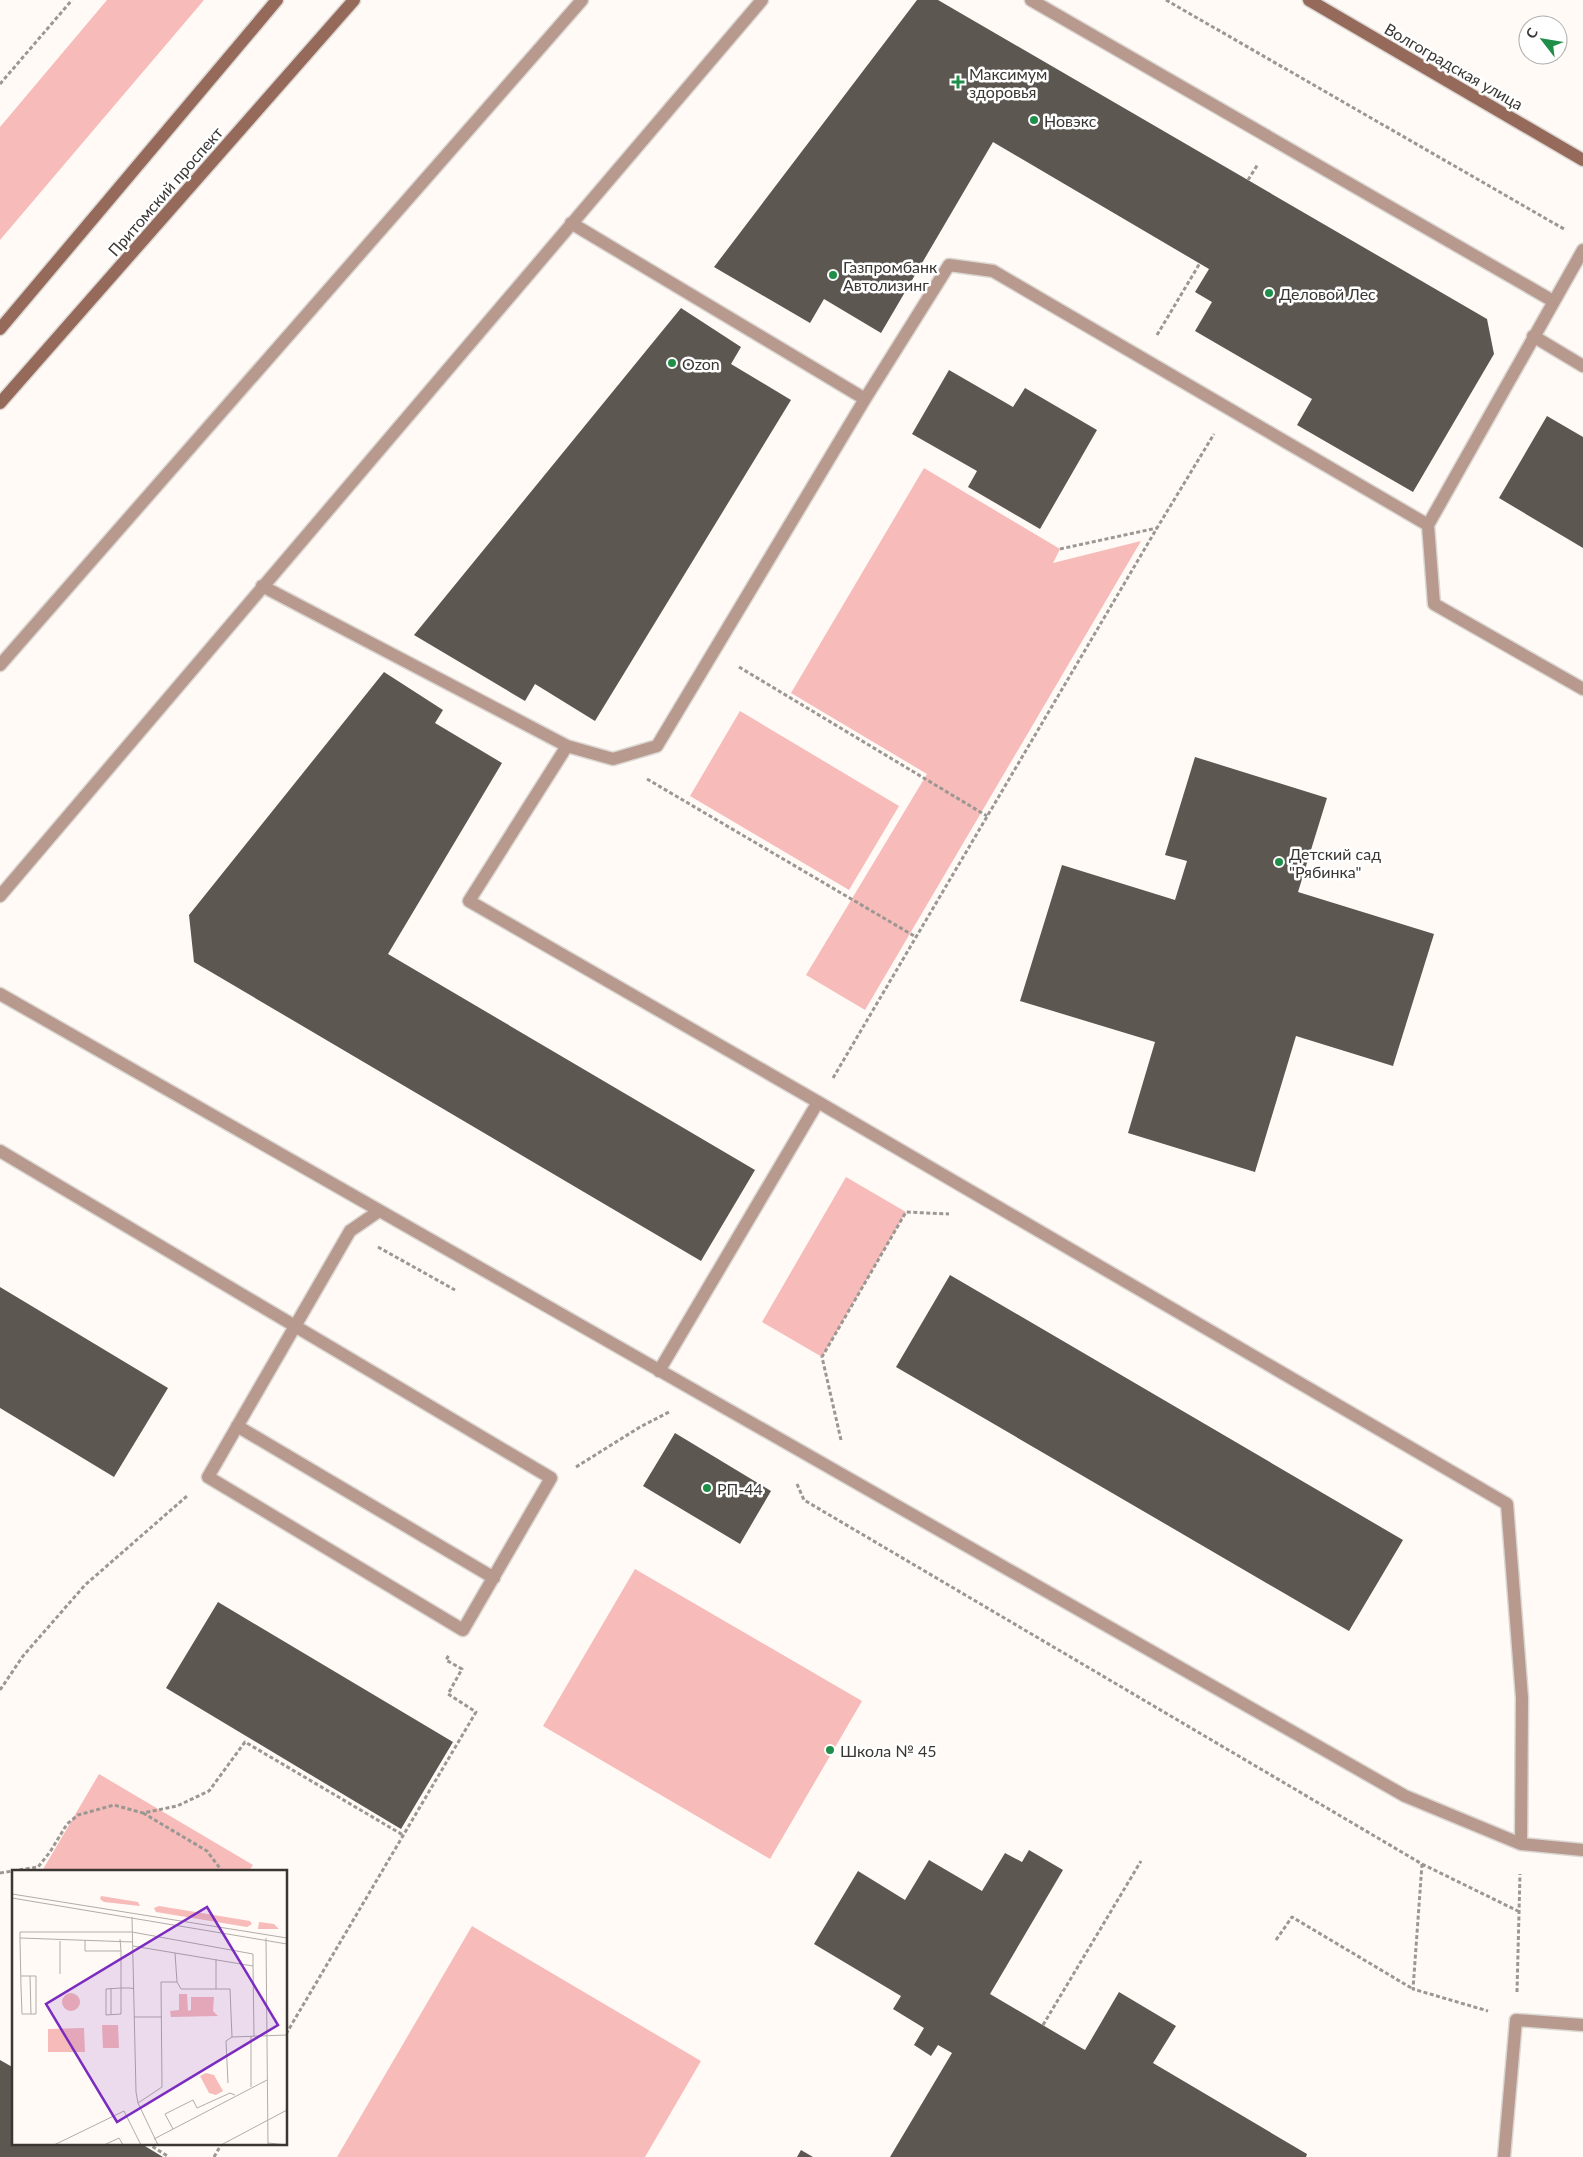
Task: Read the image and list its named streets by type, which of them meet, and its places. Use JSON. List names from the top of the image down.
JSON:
{
  "streets": {
    "main road": ["Волгоградская улица", "Притомский проспект"]
  },
  "places": {
    "health": ["Максимум здоровья"],
    "other": [
      "Новэкс",
      "Газпромбанк Автолизинг",
      "Деловой Лес",
      "Ozon",
      "Детский сад \"Рябинка\"",
      "РП-44",
      "Школа № 45"
    ]
  },
  "north": "top left"
}
